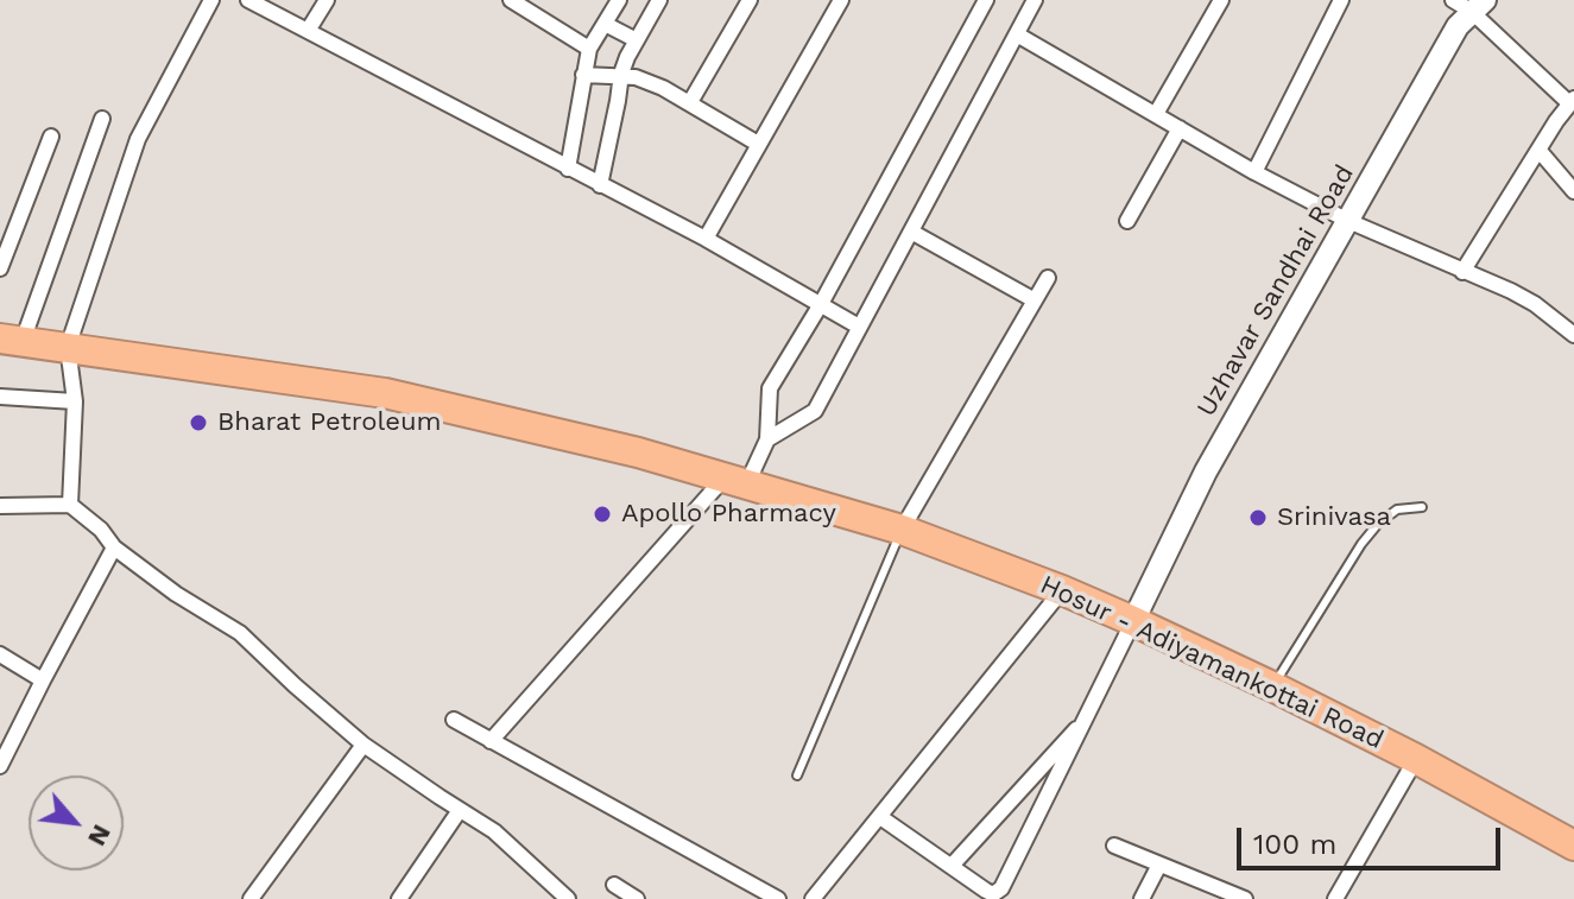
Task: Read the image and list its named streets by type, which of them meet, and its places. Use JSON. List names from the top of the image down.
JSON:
{
  "streets": {
    "highway": ["Hosur - Adiyamankottai Road"],
    "main road": ["Uzhavar Sandhai Road"]
  },
  "crossings": [
    ["Uzhavar Sandhai Road", "Hosur - Adiyamankottai Road"]
  ],
  "places": ["Bharat Petroleum", "Apollo Pharmacy", "Srinivasa"],
  "scale_bar": "100 m",
  "north": "bottom right"
}
